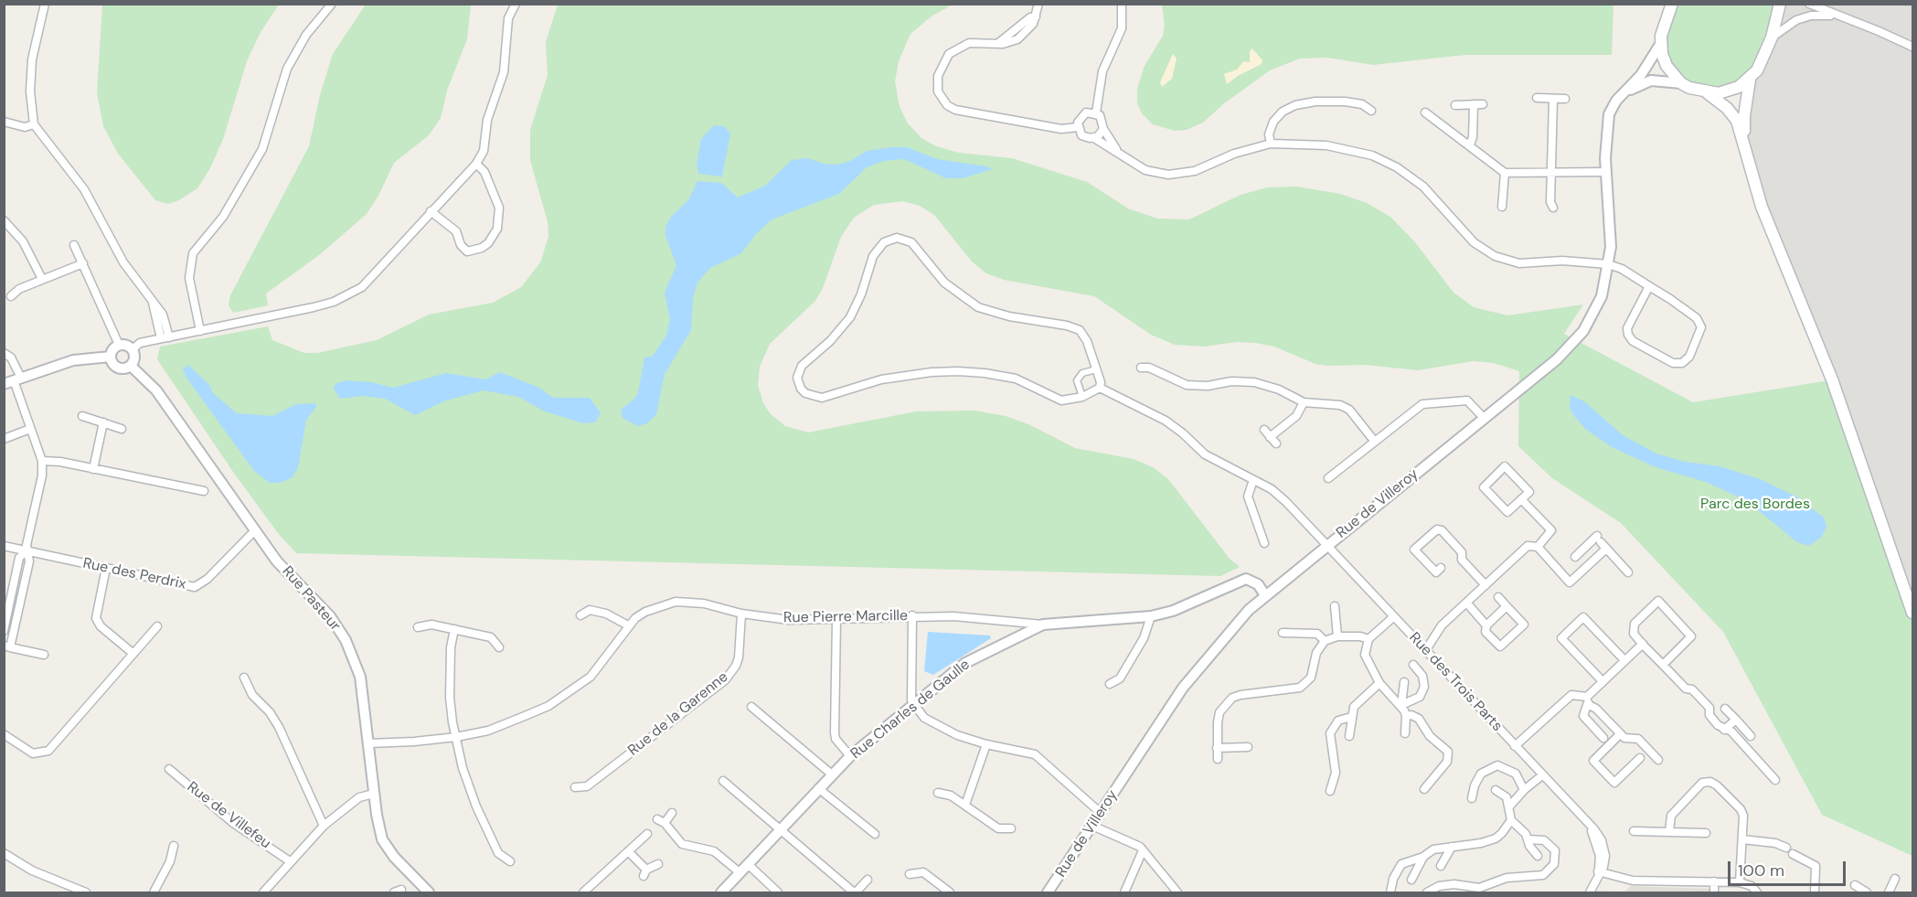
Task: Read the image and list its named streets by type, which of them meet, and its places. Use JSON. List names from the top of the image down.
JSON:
{
  "streets": {
    "street": [
      "Rue de Villeroy",
      "Rue des Perdrix",
      "Rue Pasteur",
      "Rue Pierre Marcille",
      "Rue des Trois Parts",
      "Rue Charles de Gaulle",
      "Rue de la Garenne",
      "Rue de Villefeu"
    ]
  },
  "crossings": [
    ["Rue de Villeroy", "Rue des Trois Parts"],
    ["Rue de Villeroy", "Rue Charles de Gaulle"],
    ["Rue des Perdrix", "Rue Pasteur"],
    ["Rue Pasteur", "Rue Pierre Marcille"],
    ["Rue Pierre Marcille", "Rue Charles de Gaulle"],
    ["Rue Pierre Marcille", "Rue de la Garenne"]
  ],
  "parks": ["Parc des Bordes"],
  "scale_bar": "100 m"
}
